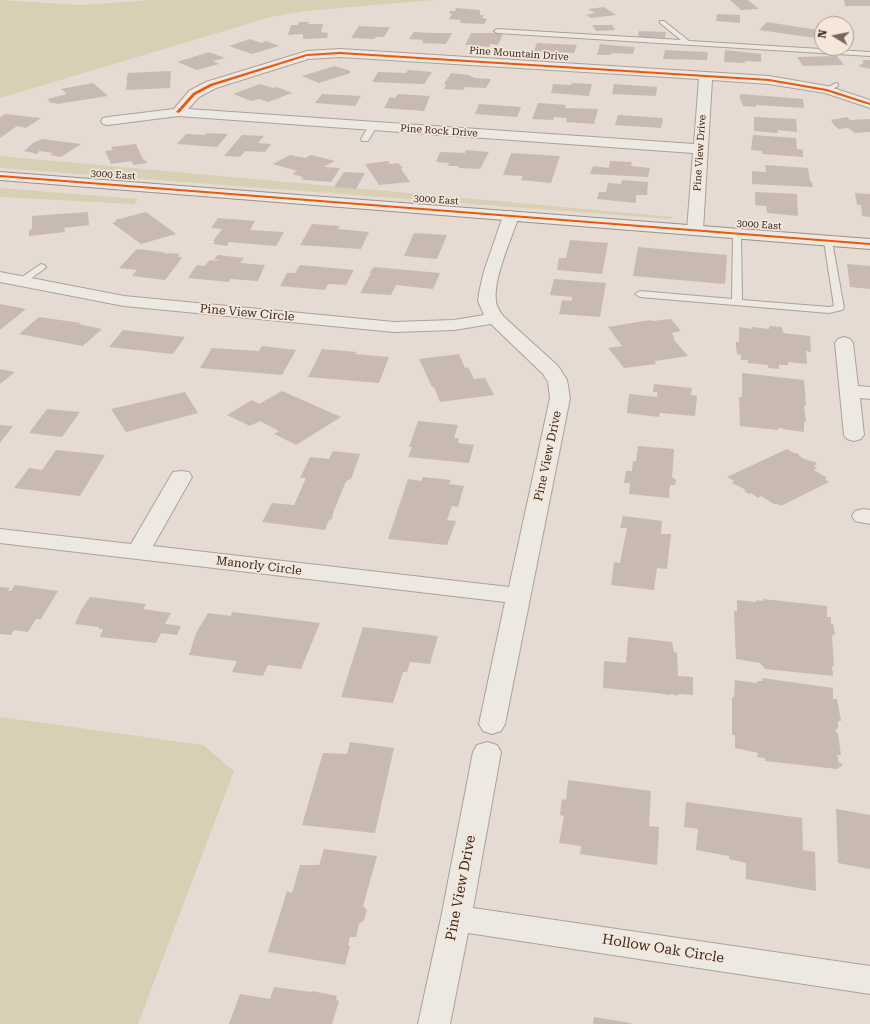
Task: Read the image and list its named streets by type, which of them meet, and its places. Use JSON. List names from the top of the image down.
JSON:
{
  "streets": {
    "street": [
      "Pine Mountain Drive",
      "Pine Rock Drive",
      "Pine View Drive",
      "3000 East",
      "Pine View Circle",
      "Manorly Circle",
      "Hollow Oak Circle"
    ]
  },
  "crossings": [
    ["Pine Mountain Drive", "Pine Rock Drive"],
    ["Pine Mountain Drive", "Pine View Drive"],
    ["Pine Rock Drive", "Pine View Drive"],
    ["Pine View Drive", "3000 East"],
    ["Pine View Drive", "Pine View Circle"],
    ["Pine View Drive", "Manorly Circle"],
    ["Pine View Drive", "Hollow Oak Circle"]
  ],
  "north": "left"
}
